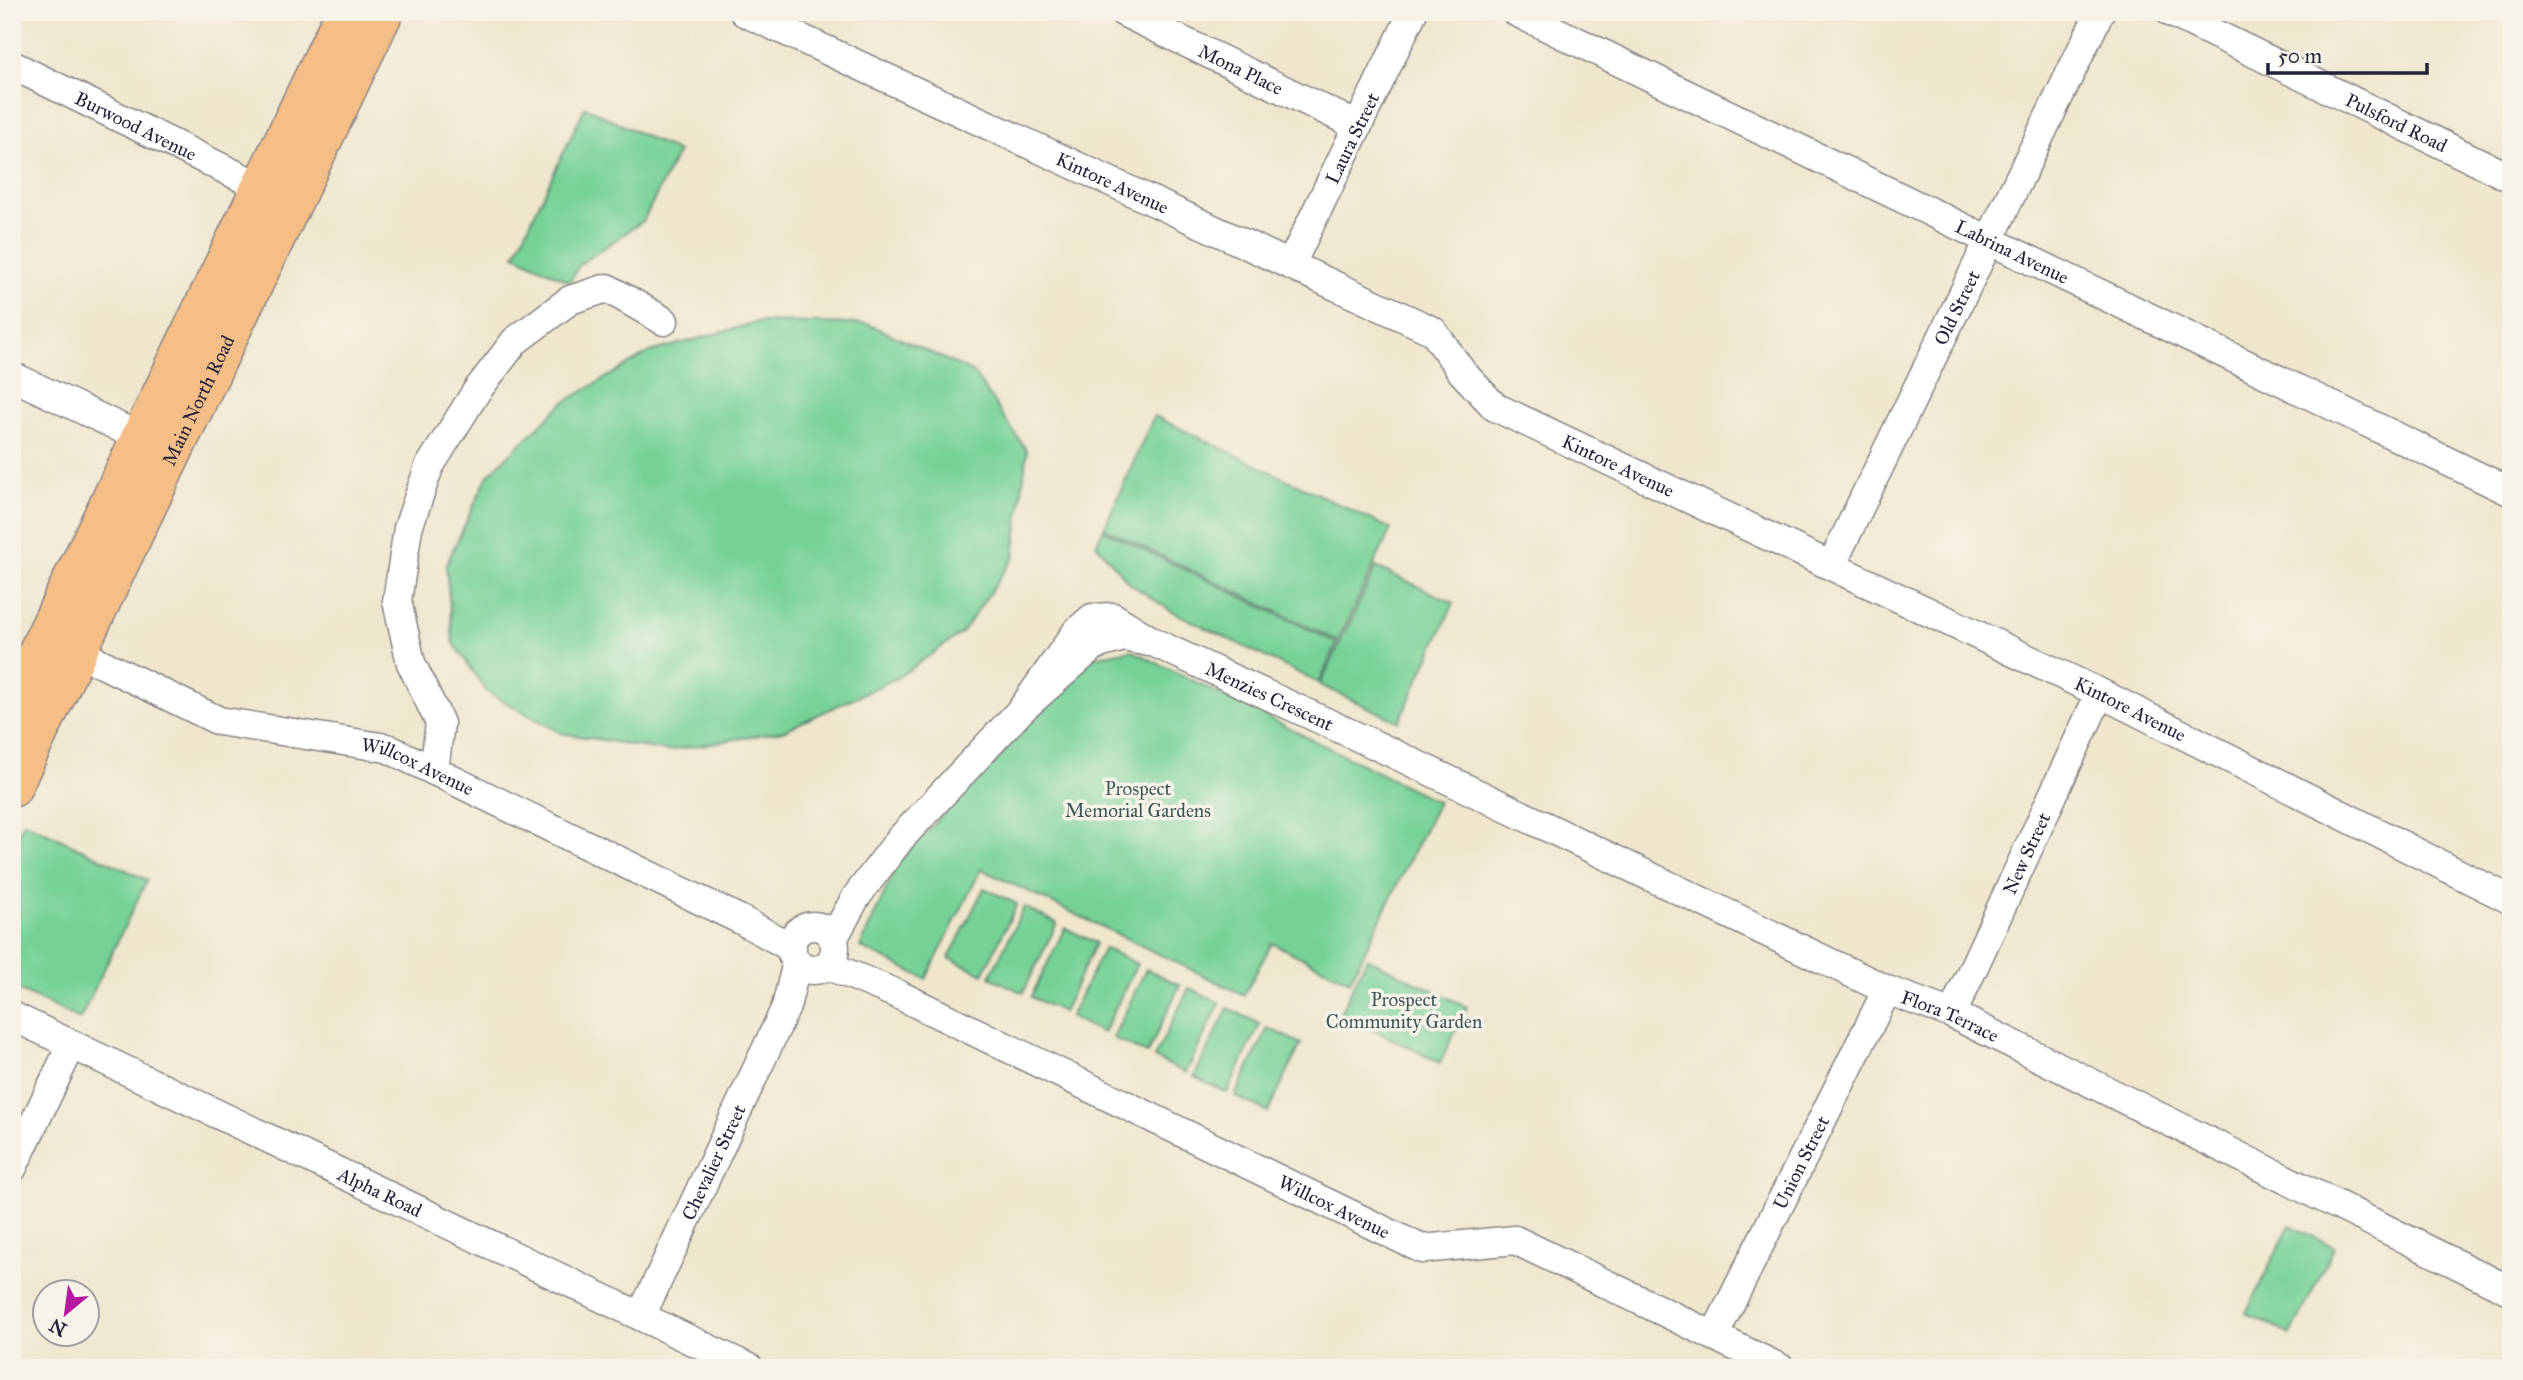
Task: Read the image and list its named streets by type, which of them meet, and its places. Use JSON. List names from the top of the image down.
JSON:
{
  "streets": {
    "highway": ["Main North Road"],
    "street": [
      "Mona Place",
      "Pulsford Road",
      "Burwood Avenue",
      "Laura Street",
      "Kintore Avenue",
      "Labrina Avenue",
      "Old Street",
      "Menzies Crescent",
      "Willcox Avenue",
      "New Street",
      "Flora Terrace",
      "Chevalier Street",
      "Union Street",
      "Alpha Road"
    ]
  },
  "crossings": [
    ["Mona Place", "Laura Street"],
    ["Burwood Avenue", "Main North Road"],
    ["Laura Street", "Kintore Avenue"],
    ["Kintore Avenue", "Old Street"],
    ["Kintore Avenue", "New Street"],
    ["Labrina Avenue", "Old Street"],
    ["Main North Road", "Willcox Avenue"],
    ["Menzies Crescent", "Willcox Avenue"],
    ["Menzies Crescent", "Flora Terrace"],
    ["Menzies Crescent", "Chevalier Street"],
    ["Willcox Avenue", "Chevalier Street"],
    ["Willcox Avenue", "Union Street"],
    ["New Street", "Flora Terrace"],
    ["Flora Terrace", "Union Street"],
    ["Chevalier Street", "Alpha Road"]
  ],
  "parks": ["Prospect Memorial Gardens", "Prospect Community Garden"],
  "scale_bar": "50 m",
  "north": "bottom left"
}
